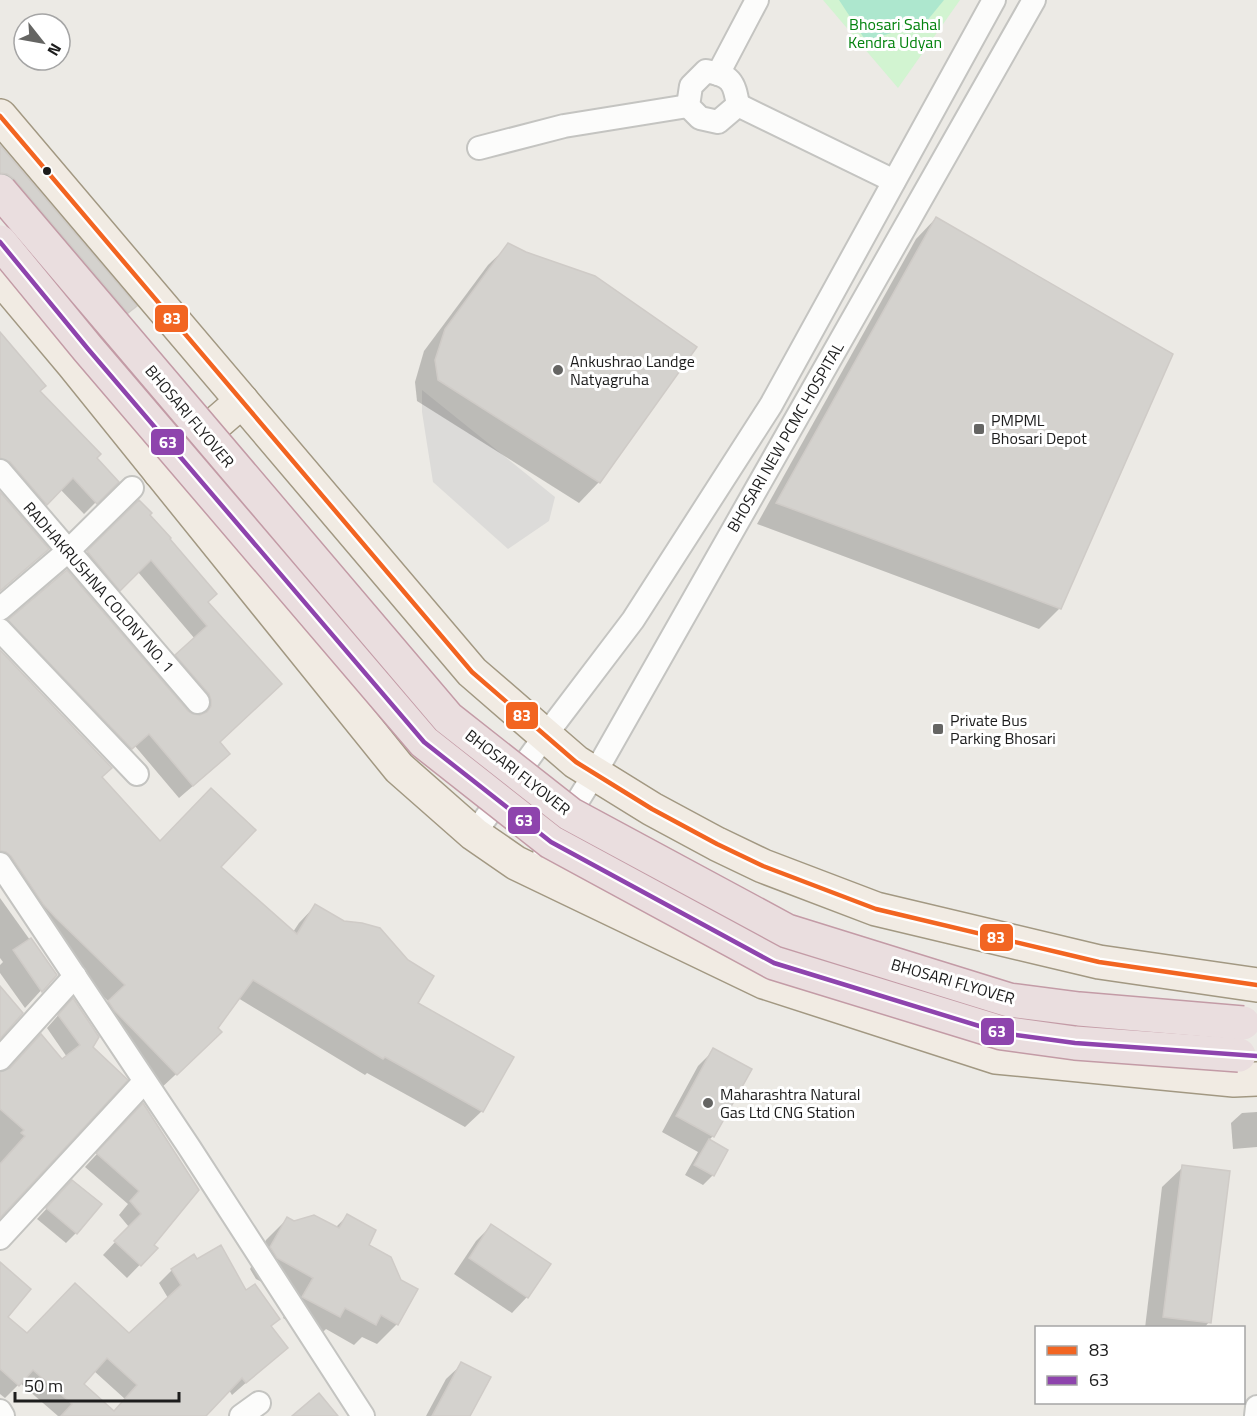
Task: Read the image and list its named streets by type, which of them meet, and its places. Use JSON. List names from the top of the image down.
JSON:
{
  "streets": {
    "highway": ["BHOSARI FLYOVER"],
    "street": ["BHOSARI NEW PCMC HOSPITAL", "RADHAKRUSHNA COLONY NO. 1"]
  },
  "parks": ["Bhosari Sahal Kendra Udyan"],
  "places": {
    "other": ["Ankushrao Landge Natyagruha", "Maharashtra Natural Gas Ltd CNG Station"],
    "transit": ["PMPML Bhosari Depot", "Private Bus Parking Bhosari"]
  },
  "lines": ["transit line 83", "transit line 63"],
  "legend": ["83", "63"],
  "scale_bar": "50 m",
  "north": "bottom right"
}
